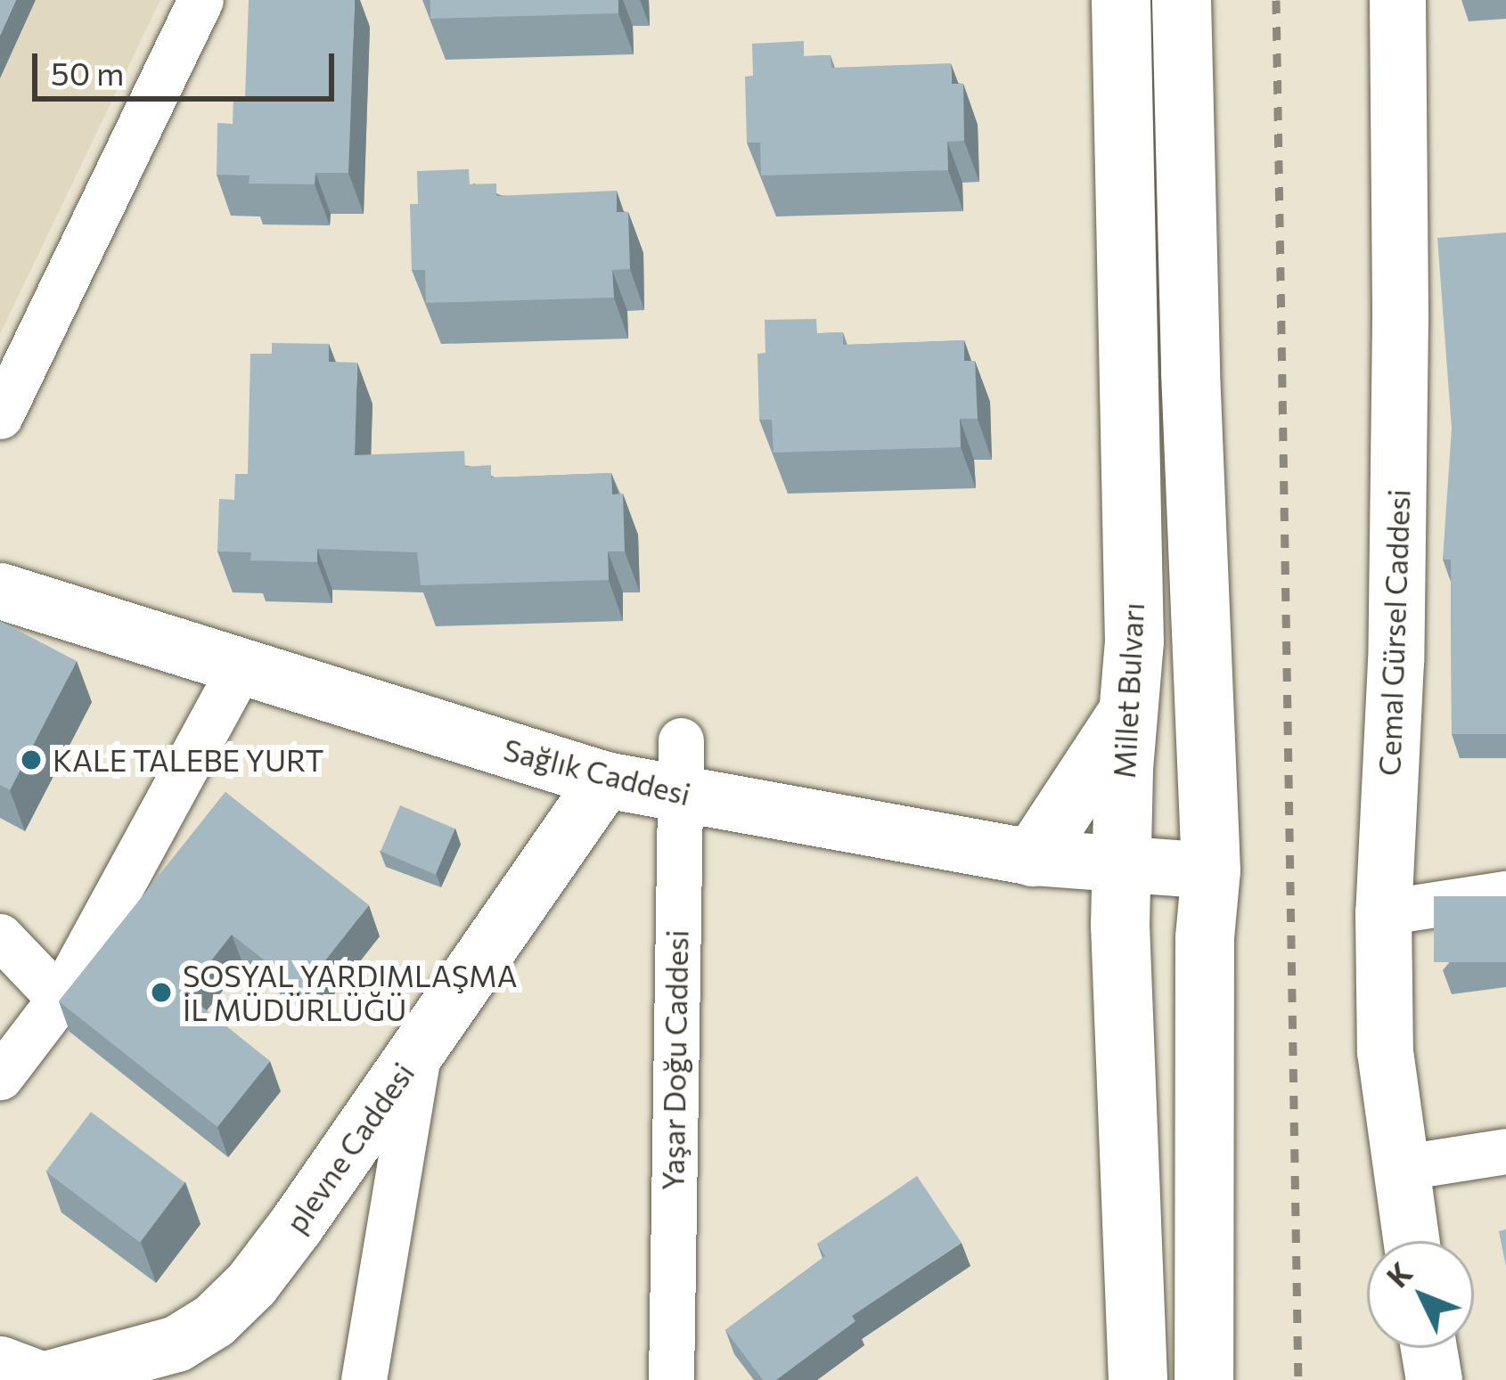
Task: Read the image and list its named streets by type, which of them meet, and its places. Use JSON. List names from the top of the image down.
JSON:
{
  "streets": {
    "main road": ["Millet Bulvarı"],
    "street": [
      "Cemal Gürsel Caddesi",
      "Sağlık Caddesi",
      "Yaşar Doğu Caddesi",
      "plevne Caddesi"
    ]
  },
  "crossings": [
    ["Millet Bulvarı", "Sağlık Caddesi"],
    ["Sağlık Caddesi", "Yaşar Doğu Caddesi"],
    ["Sağlık Caddesi", "plevne Caddesi"]
  ],
  "places": ["KALE TALEBE YURT", "SOSYAL YARDIMLAŞMA İL MÜDÜRLÜĞÜ"],
  "scale_bar": "50 m",
  "north": "top left"
}
